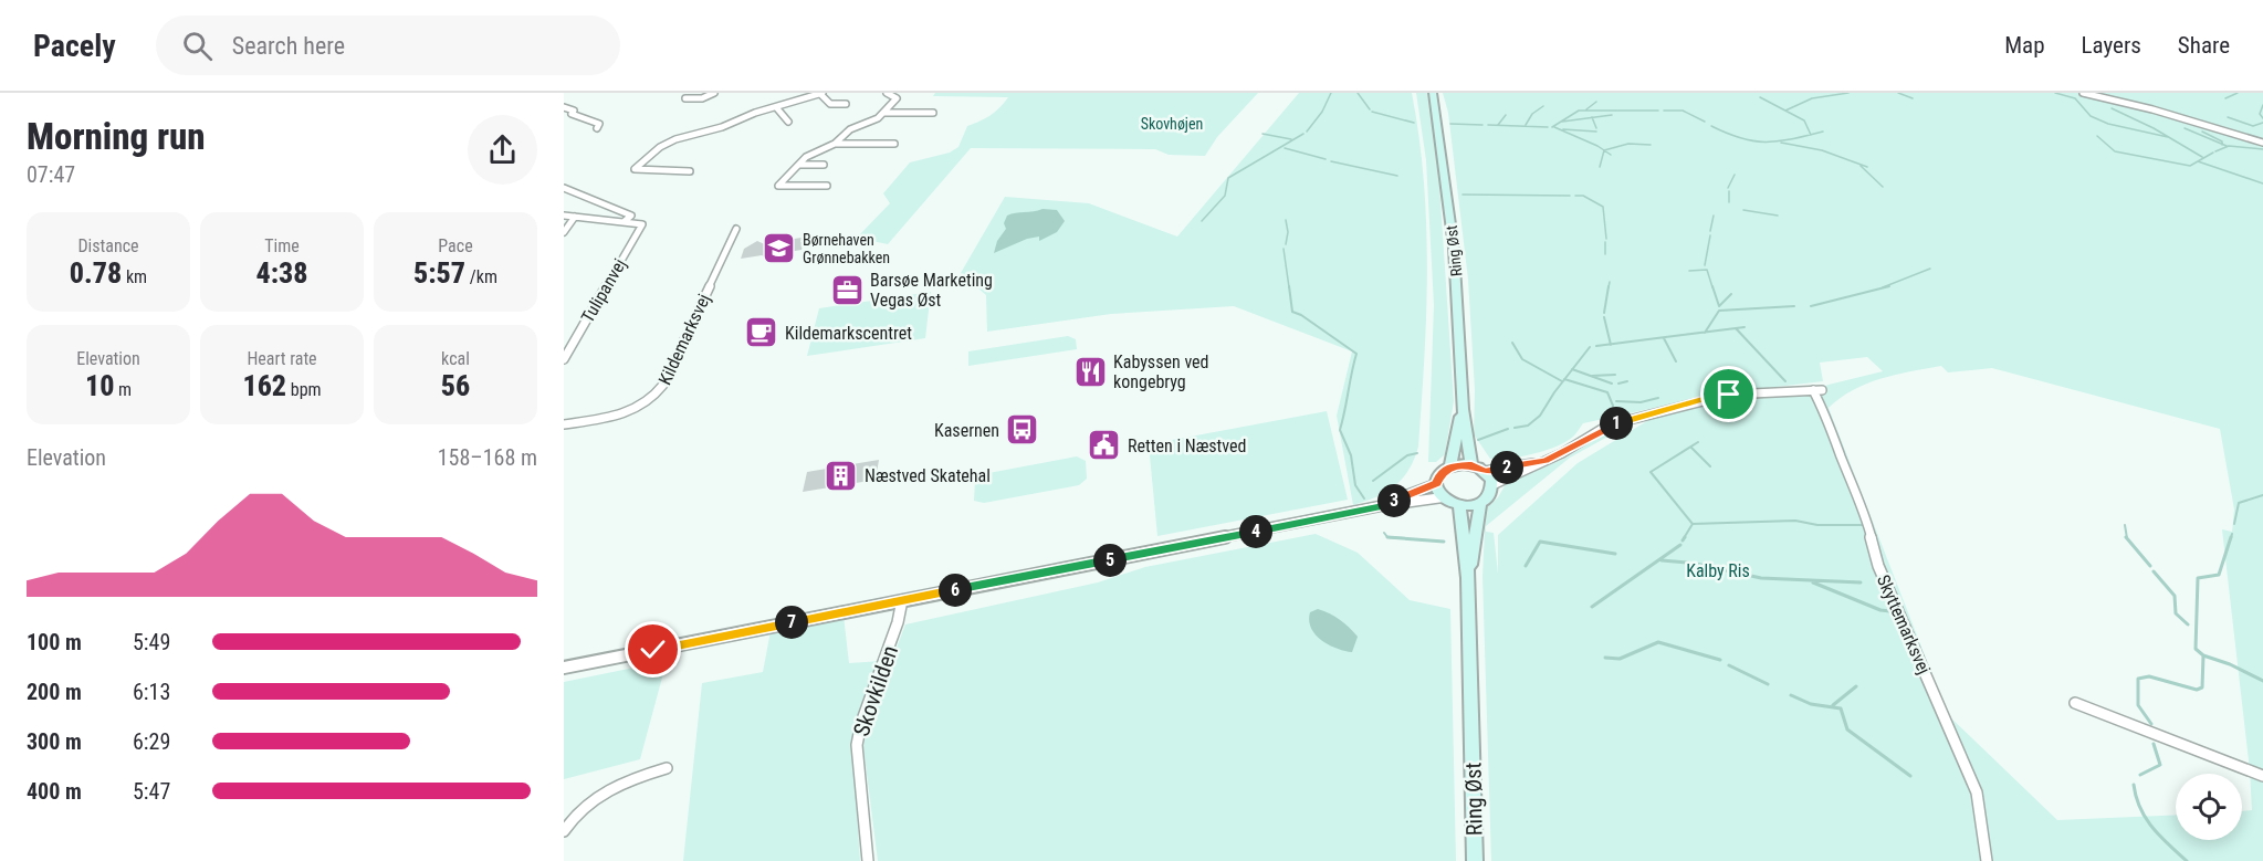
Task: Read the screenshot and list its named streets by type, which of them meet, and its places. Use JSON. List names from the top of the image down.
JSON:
{
  "streets": {
    "main road": ["Ring Øst"],
    "street": [
      "Tulipanvej",
      "Kildemarksvej",
      "Skyttemarksvej",
      "Skovkilden"
    ]
  },
  "crossings": [
    ["Ring Øst", "Skyttemarksvej"]
  ],
  "parks": ["Skovhøjen", "Kalby Ris"],
  "places": {
    "school or university": ["Børnehaven Grønnebakken"],
    "office": ["Barsøe Marketing Vegas Øst"],
    "cafe": ["Kildemarkscentret"],
    "restaurant": ["Kabyssen ved kongebryg"],
    "bus stop": ["Kasernen"],
    "public building": ["Retten i Næstved"],
    "building": ["Næstved Skatehal"]
  },
  "page": {
    "header": "Pacely",
    "search": "Search here",
    "nav": ["Map", "Layers", "Share"],
    "heading": ["Morning run", "07:47"],
    "stats": [
      ["Distance", "0.78 km"],
      ["Time", "4:38"],
      ["Pace", "5:57 /km"],
      ["Elevation", "10 m"],
      ["Heart rate", "162 bpm"],
      ["kcal", "56"]
    ],
    "pins": [
      "1",
      "2",
      "3",
      "4",
      "5",
      "6",
      "7"
    ],
    "chart": ["Elevation", "158–168 m"],
    "list": [
      {
        "name": "100 m",
        "note": "5:49"
      },
      {
        "name": "200 m",
        "note": "6:13"
      },
      {
        "name": "300 m",
        "note": "6:29"
      },
      {
        "name": "400 m",
        "note": "5:47"
      }
    ]
  }
}
